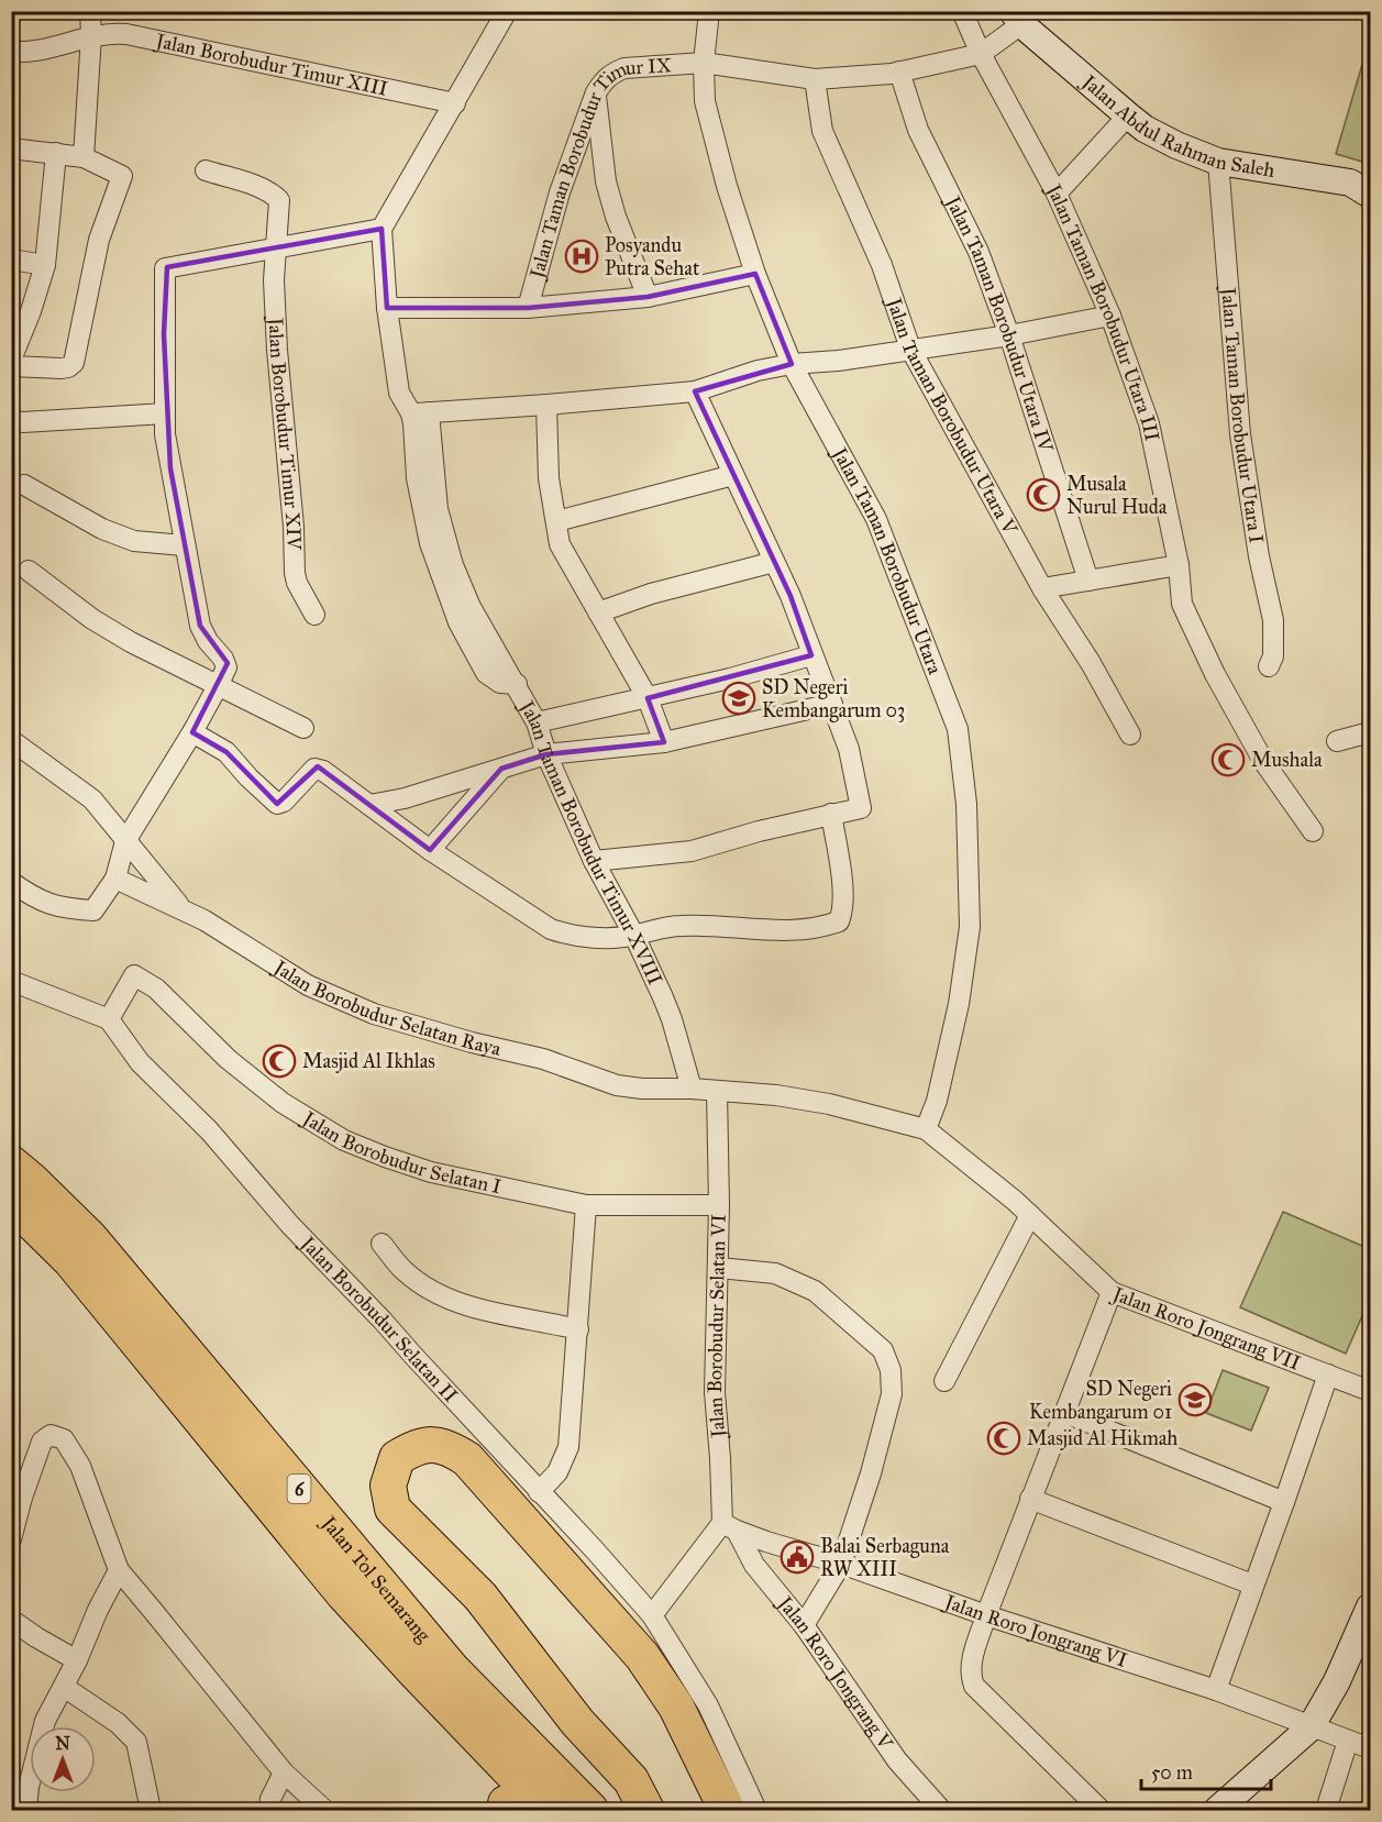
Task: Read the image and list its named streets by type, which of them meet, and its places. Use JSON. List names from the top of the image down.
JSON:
{
  "streets": {
    "highway": ["6", "Jalan Tol Semarang"],
    "street": [
      "Jalan Borobudur Timur XIII",
      "Jalan Abdul Rahman Saleh",
      "Jalan Taman Borobudur Timur IX",
      "Jalan Taman Borobudur Utara III",
      "Jalan Taman Borobudur Utara IV",
      "Jalan Taman Borobudur Utara V",
      "Jalan Taman Borobudur Utara I",
      "Jalan Borobudur Timur XIV",
      "Jalan Taman Borobudur Utara",
      "Jalan Taman Borobudur Timur XVIII",
      "Jalan Borobudur Selatan Raya",
      "Jalan Borobudur Selatan I",
      "Jalan Borobudur Selatan II",
      "Jalan Borobudur Selatan VI",
      "Jalan Roro Jongrang VII",
      "Jalan Roro Jongrang VI",
      "Jalan Roro Jongrang V"
    ]
  },
  "crossings": [
    ["Jalan Abdul Rahman Saleh", "Jalan Taman Borobudur Utara I"],
    ["Jalan Taman Borobudur Timur IX", "Jalan Taman Borobudur Utara III"],
    ["Jalan Taman Borobudur Timur IX", "Jalan Taman Borobudur Utara IV"],
    ["Jalan Taman Borobudur Timur IX", "Jalan Taman Borobudur Utara V"],
    ["Jalan Taman Borobudur Timur IX", "Jalan Taman Borobudur Utara"],
    ["Jalan Taman Borobudur Utara", "Jalan Roro Jongrang VII"],
    ["Jalan Taman Borobudur Timur XVIII", "Jalan Borobudur Selatan Raya"],
    ["Jalan Borobudur Selatan Raya", "Jalan Borobudur Selatan VI"],
    ["Jalan Borobudur Selatan I", "Jalan Borobudur Selatan II"],
    ["Jalan Borobudur Selatan I", "Jalan Borobudur Selatan VI"],
    ["Jalan Borobudur Selatan VI", "Jalan Roro Jongrang VI"],
    ["Jalan Borobudur Selatan VI", "Jalan Roro Jongrang V"],
    ["Jalan Roro Jongrang VI", "Jalan Roro Jongrang V"]
  ],
  "places": {
    "hospital": ["Posyandu Putra Sehat"],
    "mosque": [
      "Musala Nurul Huda",
      "Mushala",
      "Masjid Al Ikhlas",
      "Masjid Al Hikmah"
    ],
    "school or university": ["SD Negeri Kembangarum 03", "SD Negeri Kembangarum 01"],
    "public building": ["Balai Serbaguna RW XIII"]
  },
  "scale_bar": "50 m",
  "north": "top"
}
